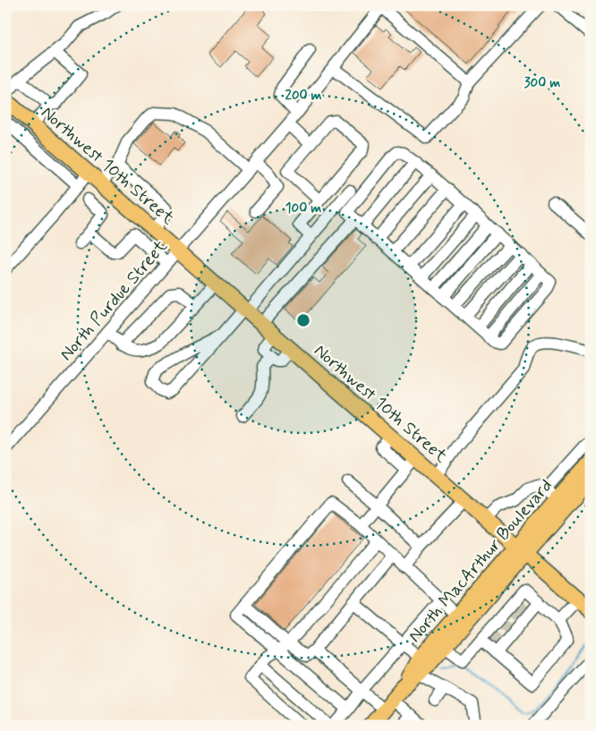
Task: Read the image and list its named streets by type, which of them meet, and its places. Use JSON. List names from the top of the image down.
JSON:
{
  "streets": {
    "main road": ["Northwest 10th Street", "North MacArthur Boulevard"],
    "street": ["North Purdue Street"]
  },
  "crossings": [
    ["Northwest 10th Street", "North Purdue Street"],
    ["Northwest 10th Street", "North MacArthur Boulevard"]
  ],
  "rings": ["300 m", "200 m", "100 m"]
}
